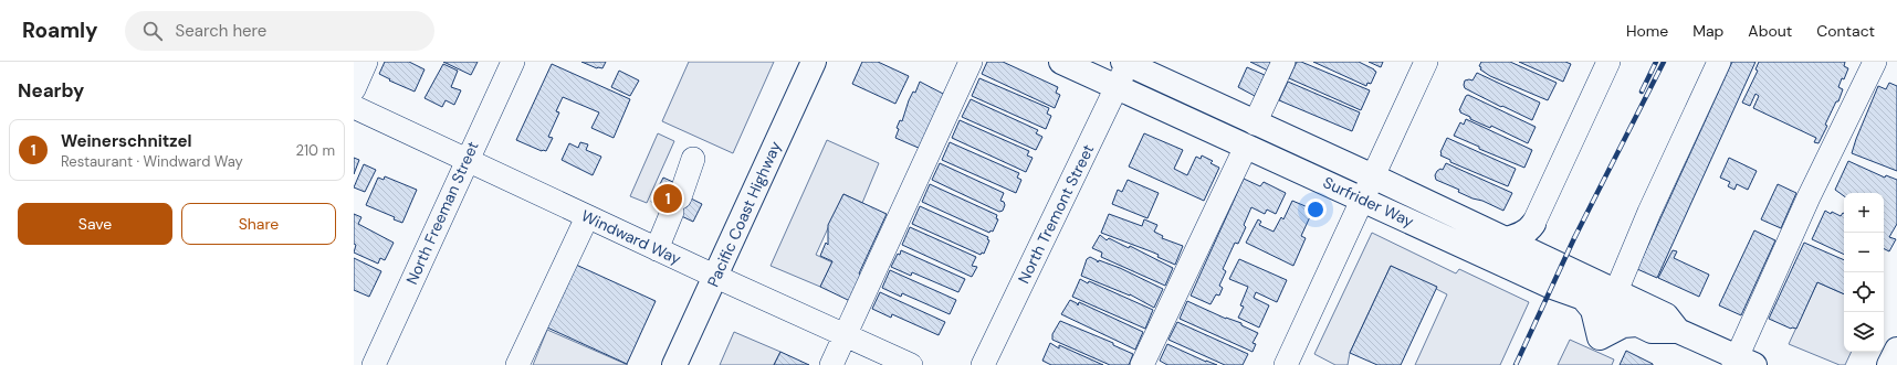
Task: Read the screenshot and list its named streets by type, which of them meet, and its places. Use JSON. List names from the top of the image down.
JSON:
{
  "streets": {
    "main road": ["Surfrider Way", "Pacific Coast Highway"],
    "street": ["North Freeman Street", "North Tremont Street", "Windward Way"]
  },
  "crossings": [
    ["Surfrider Way", "North Tremont Street"],
    ["North Freeman Street", "Windward Way"],
    ["Pacific Coast Highway", "Windward Way"]
  ],
  "page": {
    "header": "Roamly",
    "search": "Search here",
    "nav": [
      "Home",
      "Map",
      "About",
      "Contact"
    ],
    "heading": "Nearby",
    "list": [
      {
        "mark": "1",
        "name": "Weinerschnitzel",
        "note": "Restaurant · Windward Way",
        "value": "210 m"
      }
    ],
    "pins": "1",
    "buttons": ["Save", "Share"],
    "map_buttons": ["+", "−"]
  }
}
